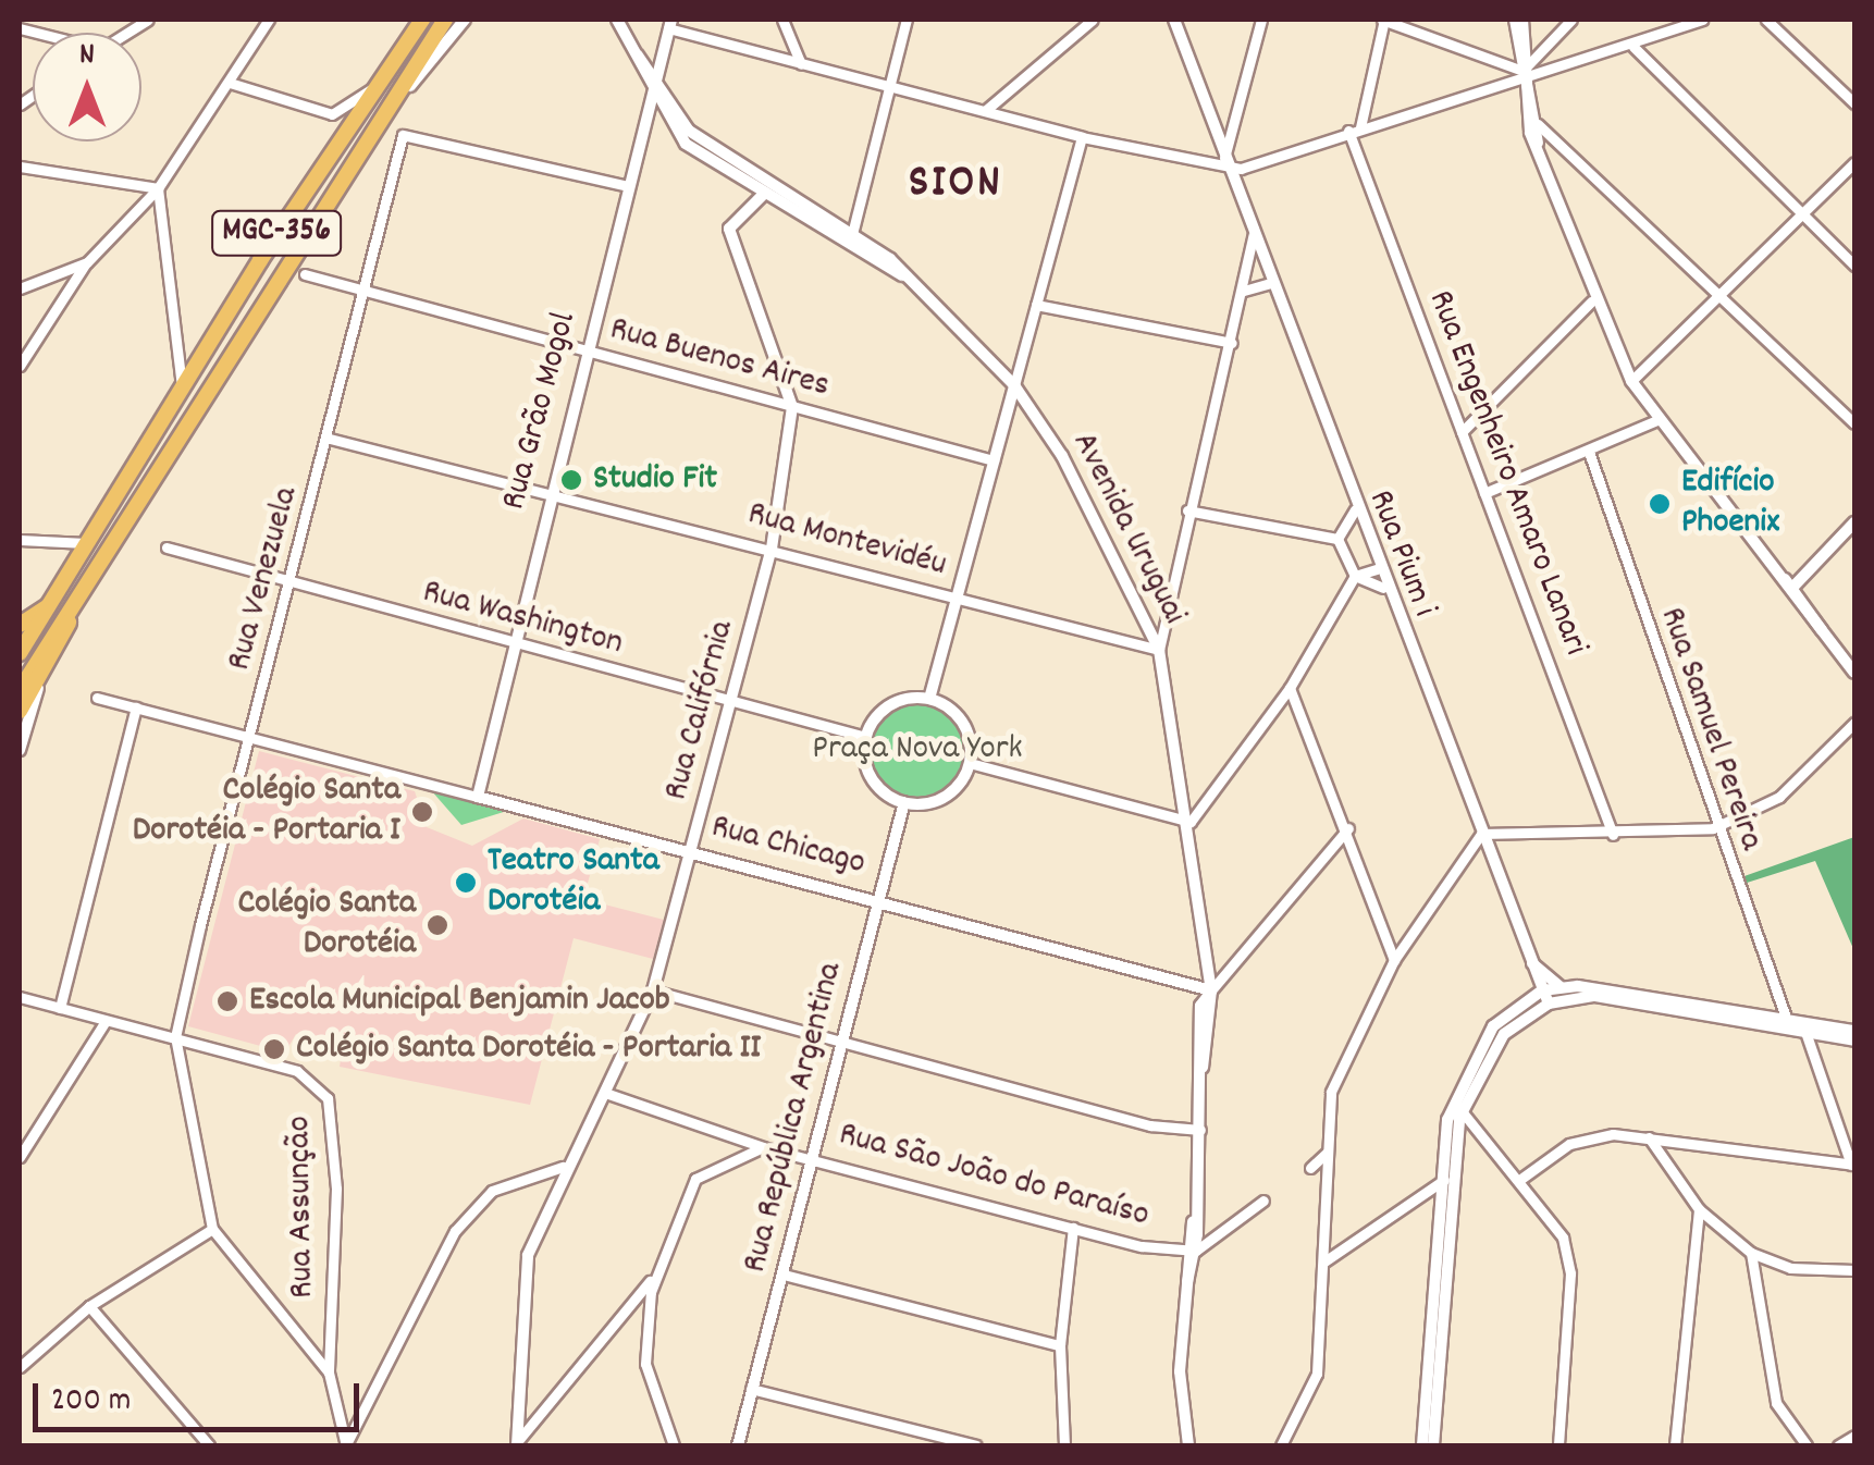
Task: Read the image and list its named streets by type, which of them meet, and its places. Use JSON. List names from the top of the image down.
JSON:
{
  "streets": {
    "main road": ["MGC-356"],
    "street": [
      "Rua Buenos Aires",
      "Rua Grão Mogol",
      "Rua Engenheiro Amaro Lanari",
      "Avenida Uruguai",
      "Rua Montevidéu",
      "Rua Pium i",
      "Rua Venezuela",
      "Rua Washington",
      "Rua Califórnia",
      "Rua Samuel Pereira",
      "Rua Chicago",
      "Rua República Argentina",
      "Rua São João do Paraíso",
      "Rua Assunção"
    ]
  },
  "crossings": [
    ["Rua Buenos Aires", "Rua Grão Mogol"],
    ["Rua Buenos Aires", "Rua Venezuela"],
    ["Rua Buenos Aires", "Rua Califórnia"],
    ["Rua Grão Mogol", "Avenida Uruguai"],
    ["Rua Grão Mogol", "Rua Montevidéu"],
    ["Rua Grão Mogol", "Rua Venezuela"],
    ["Rua Grão Mogol", "Rua Washington"],
    ["Rua Grão Mogol", "Rua Chicago"],
    ["Avenida Uruguai", "Rua Montevidéu"],
    ["Avenida Uruguai", "Rua Chicago"],
    ["Avenida Uruguai", "Rua São João do Paraíso"],
    ["Rua Montevidéu", "Rua Venezuela"],
    ["Rua Montevidéu", "Rua Califórnia"],
    ["Rua Venezuela", "Rua Washington"],
    ["Rua Venezuela", "Rua Chicago"],
    ["Rua Venezuela", "Rua Assunção"],
    ["Rua Washington", "Rua Califórnia"],
    ["Rua Washington", "Rua República Argentina"],
    ["Rua Califórnia", "Rua Chicago"],
    ["Rua Califórnia", "Rua São João do Paraíso"],
    ["Rua Chicago", "Rua República Argentina"],
    ["Rua República Argentina", "Rua São João do Paraíso"]
  ],
  "districts": ["SION"],
  "parks": ["Praça Nova York"],
  "places": [
    "Studio Fit",
    "Edifício Phoenix",
    "Colégio Santa Dorotéia - Portaria I",
    "Teatro Santa Dorotéia",
    "Colégio Santa Dorotéia",
    "Escola Municipal Benjamin Jacob",
    "Colégio Santa Dorotéia - Portaria II"
  ],
  "scale_bar": "200 m",
  "north": "top"
}
